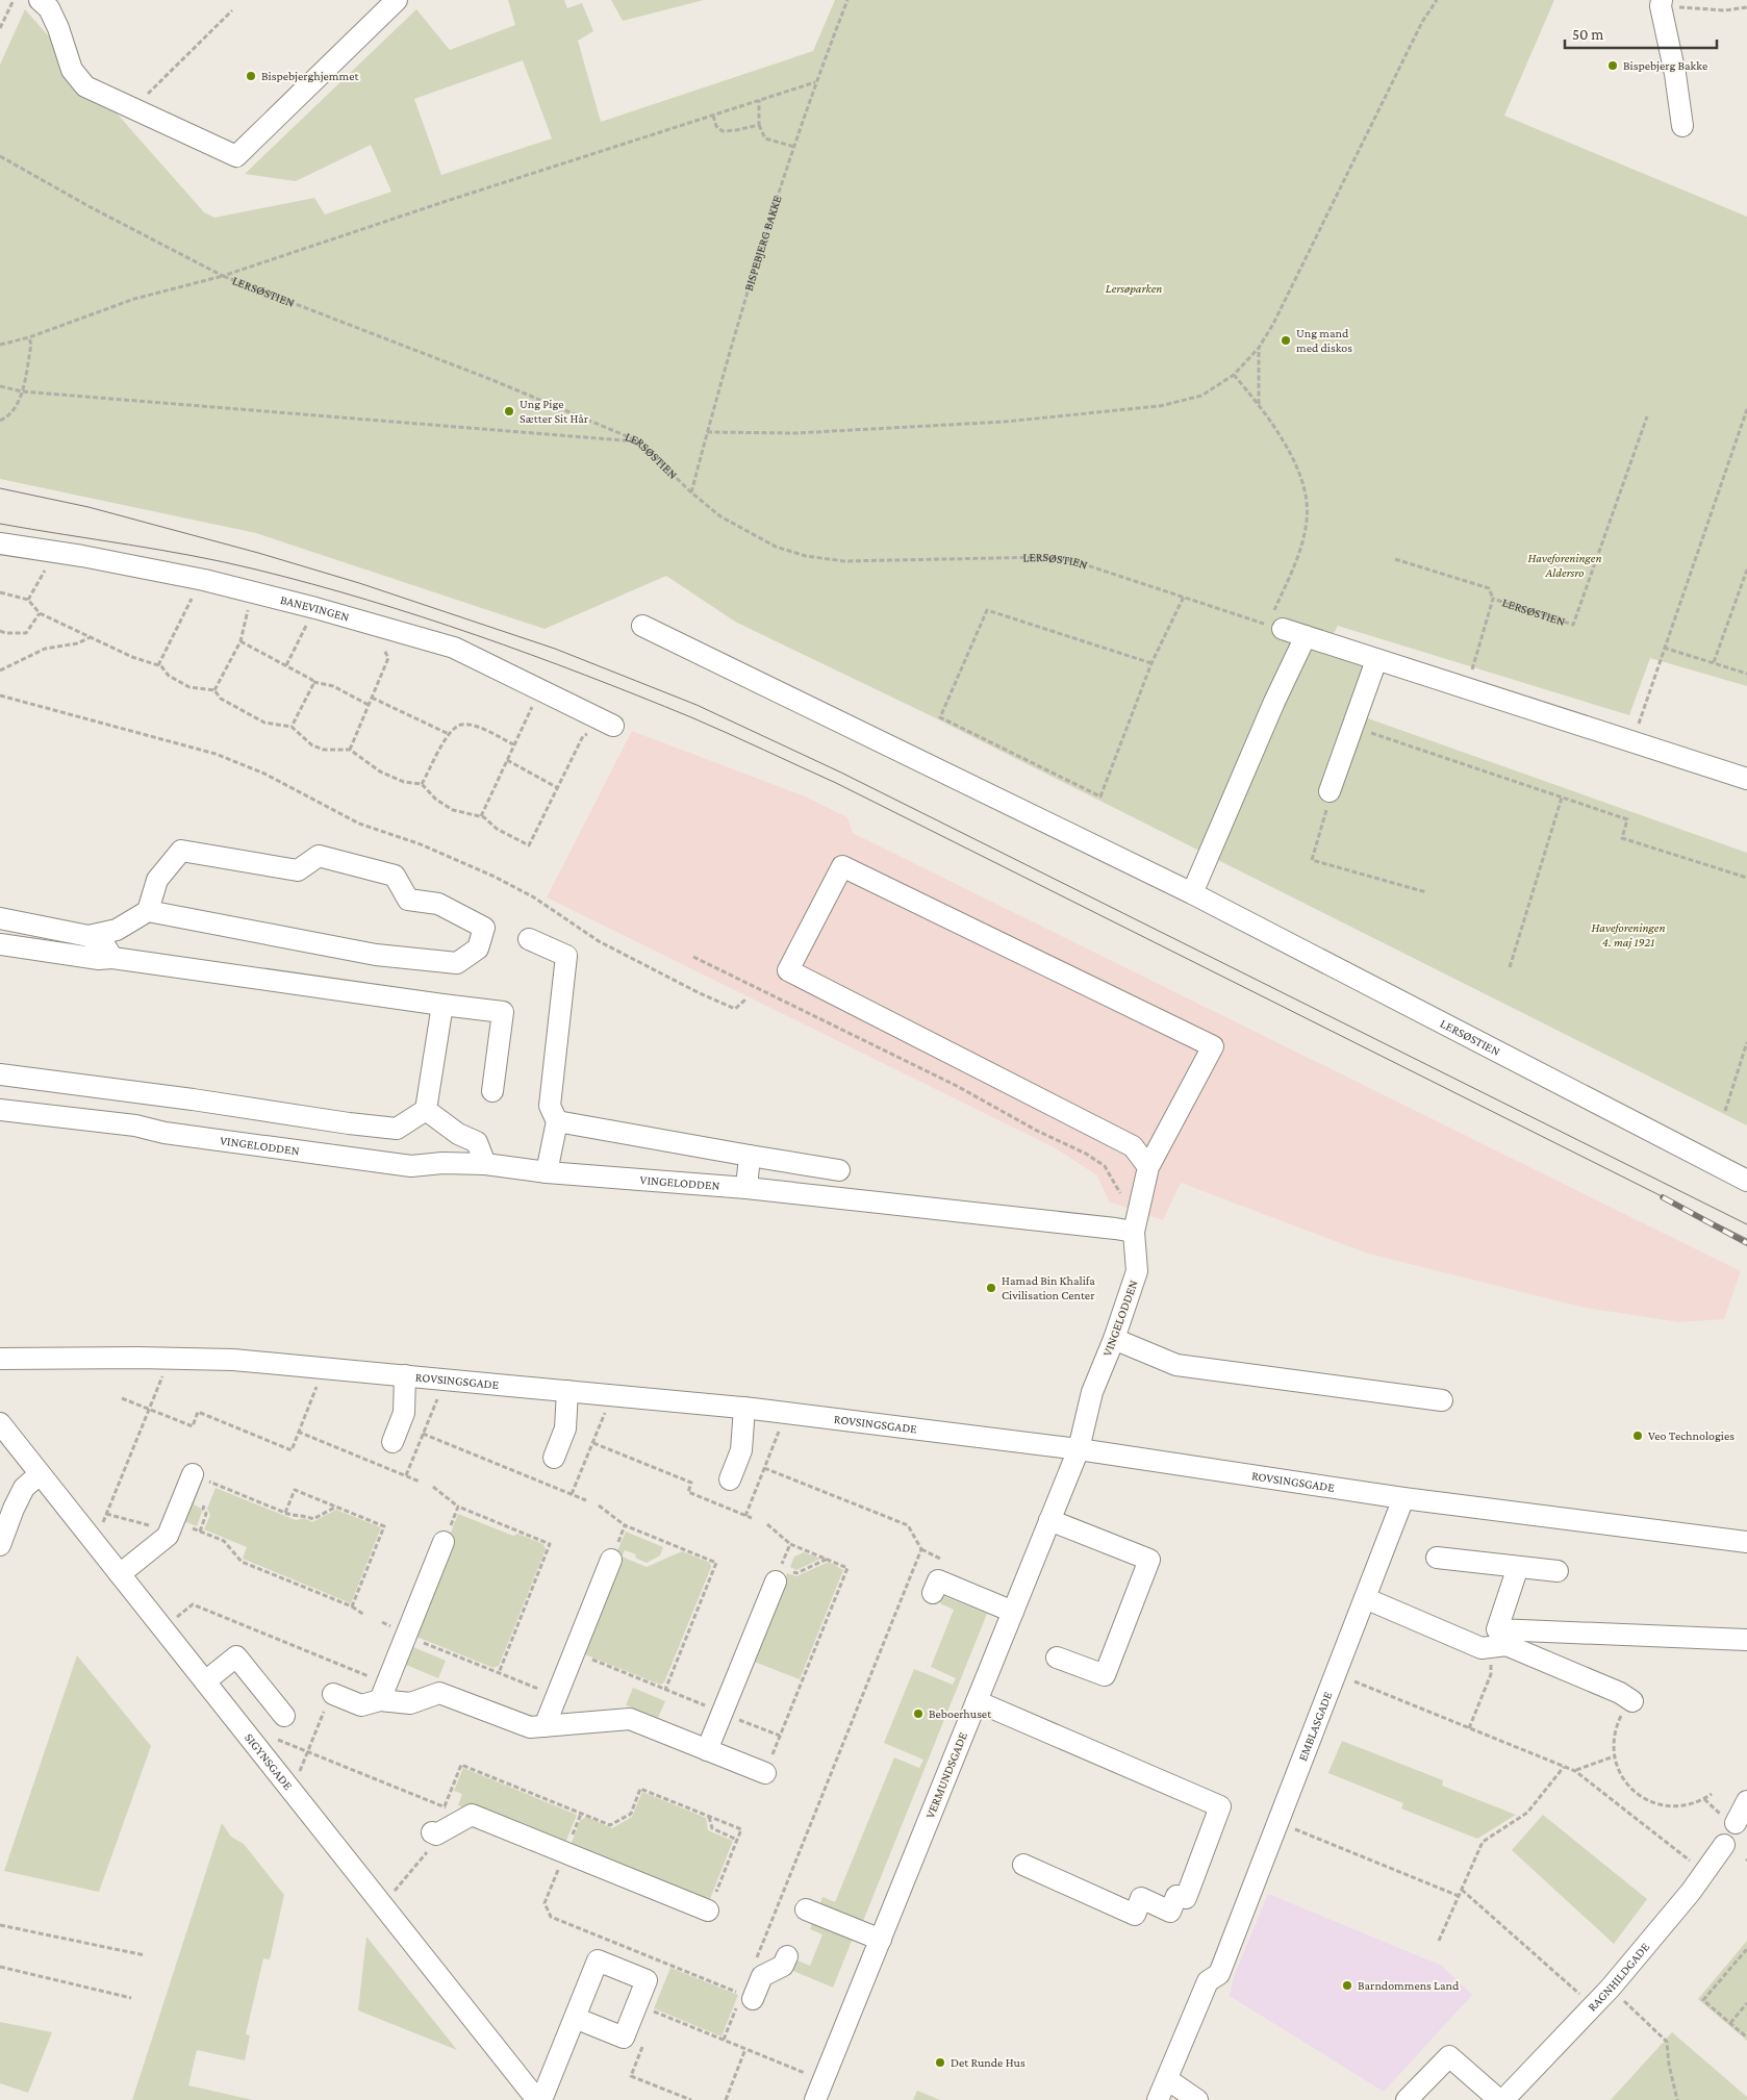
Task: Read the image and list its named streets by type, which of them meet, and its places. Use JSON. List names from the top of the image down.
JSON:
{
  "streets": {
    "street": [
      "LERSØSTIEN",
      "BANEVINGEN",
      "VINGELODDEN",
      "ROVSINGSGADE",
      "EMBLASGADE",
      "SIGYNSGADE",
      "VERMUNDSGADE",
      "RAGNHILDGADE"
    ],
    "path": ["BISPEBJERG BAKKE"]
  },
  "crossings": [
    ["BISPEBJERG BAKKE", "LERSØSTIEN"],
    ["VINGELODDEN", "ROVSINGSGADE"],
    ["VINGELODDEN", "VERMUNDSGADE"],
    ["ROVSINGSGADE", "EMBLASGADE"],
    ["ROVSINGSGADE", "VERMUNDSGADE"]
  ],
  "parks": ["Lersøparken", "Haveforeningen Aldersro", "Haveforeningen 4. maj 1921"],
  "places": [
    "Bispebjerg Bakke",
    "Bispebjerghjemmet",
    "Ung mand med diskos",
    "Ung Pige Sætter Sit Hår",
    "Hamad Bin Khalifa Civilisation Center",
    "Veo Technologies",
    "Beboerhuset",
    "Barndommens Land",
    "Det Runde Hus"
  ],
  "scale_bar": "50 m"
}
